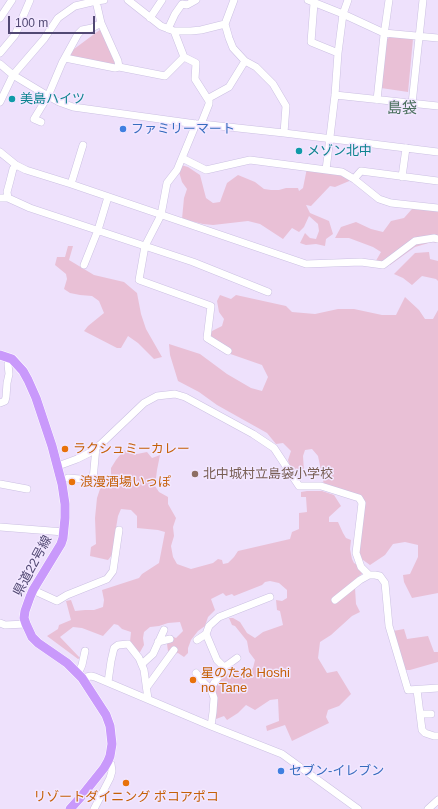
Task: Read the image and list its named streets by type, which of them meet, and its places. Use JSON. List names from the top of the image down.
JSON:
{
  "streets": {
    "main road": ["県道22号線"]
  },
  "districts": ["島袋"],
  "places": [
    "美島ハイツ",
    "ファミリーマート",
    "メゾン北中",
    "ラクシュミーカレー",
    "北中城村立島袋小学校",
    "浪漫酒場いっぽ",
    "星のたね Hoshi no Tane",
    "セブン-イレブン",
    "リゾートダイニング ポコアポコ"
  ],
  "scale_bar": "100 m"
}
